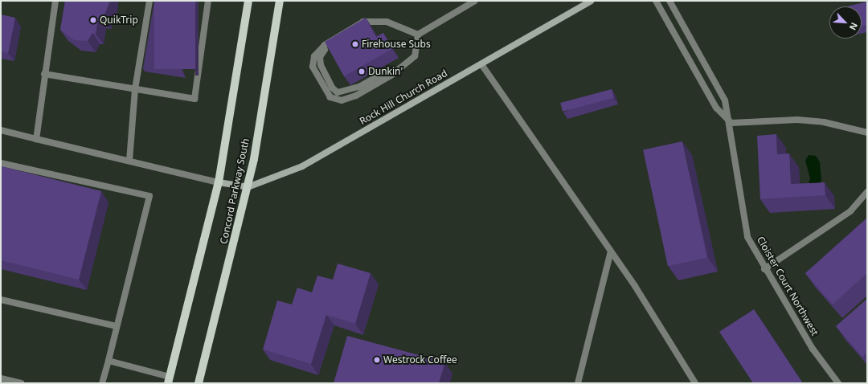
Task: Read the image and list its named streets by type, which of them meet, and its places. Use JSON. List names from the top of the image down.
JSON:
{
  "streets": {
    "main road": ["Rock Hill Church Road", "Concord Parkway South"],
    "street": ["Cloister Court Northwest"]
  },
  "crossings": [
    ["Rock Hill Church Road", "Concord Parkway South"]
  ],
  "places": [
    "QuikTrip",
    "Firehouse Subs",
    "Dunkin'",
    "Westrock Coffee"
  ],
  "north": "bottom right"
}
